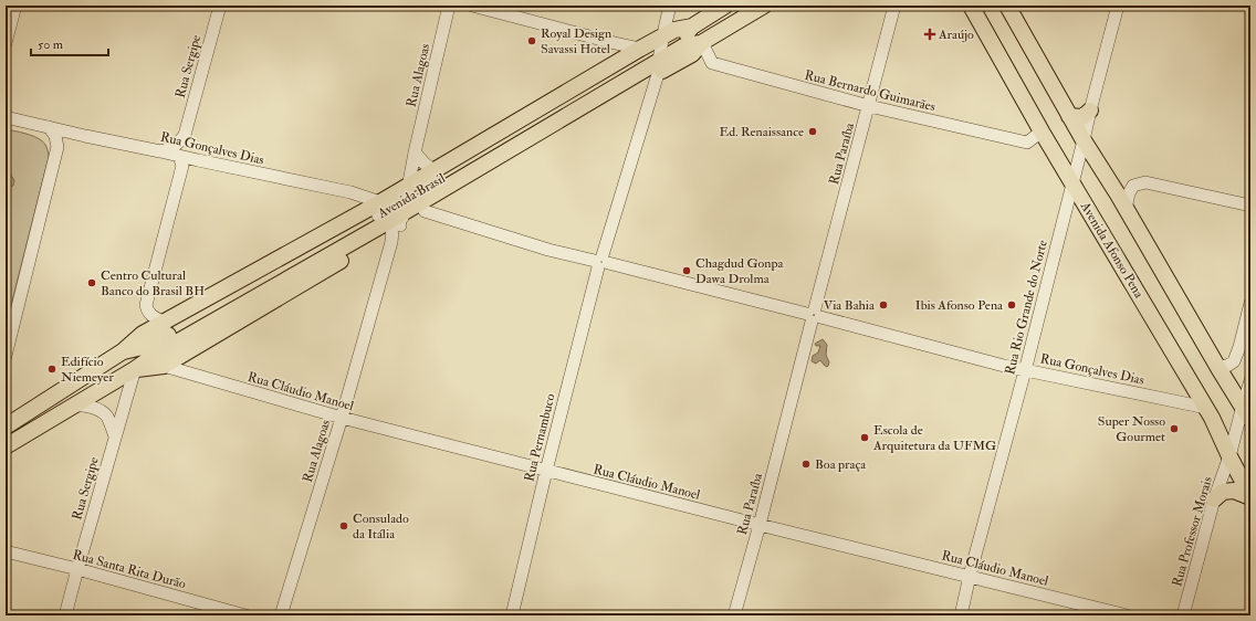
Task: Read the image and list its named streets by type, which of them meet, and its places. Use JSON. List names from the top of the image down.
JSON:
{
  "streets": {
    "main road": ["Avenida Brasil", "Avenida Afonso Pena"],
    "street": [
      "Rua Sergipe",
      "Rua Alagoas",
      "Rua Bernardo Guimarães",
      "Rua Gonçalves Dias",
      "Rua Paraíba",
      "Rua Rio Grande do Norte",
      "Rua Cláudio Manoel",
      "Rua Pernambuco",
      "Rua Professor Morais",
      "Rua Santa Rita Durão"
    ]
  },
  "crossings": [
    ["Rua Sergipe", "Avenida Brasil"],
    ["Rua Sergipe", "Rua Santa Rita Durão"],
    ["Rua Alagoas", "Rua Gonçalves Dias"],
    ["Rua Alagoas", "Avenida Brasil"],
    ["Rua Alagoas", "Rua Cláudio Manoel"],
    ["Rua Bernardo Guimarães", "Rua Paraíba"],
    ["Rua Bernardo Guimarães", "Avenida Brasil"],
    ["Rua Bernardo Guimarães", "Avenida Afonso Pena"],
    ["Rua Gonçalves Dias", "Rua Paraíba"],
    ["Rua Gonçalves Dias", "Avenida Brasil"],
    ["Rua Gonçalves Dias", "Avenida Afonso Pena"],
    ["Rua Gonçalves Dias", "Rua Rio Grande do Norte"],
    ["Rua Paraíba", "Rua Cláudio Manoel"],
    ["Avenida Brasil", "Rua Cláudio Manoel"],
    ["Avenida Brasil", "Rua Pernambuco"],
    ["Avenida Afonso Pena", "Rua Rio Grande do Norte"],
    ["Avenida Afonso Pena", "Rua Professor Morais"],
    ["Rua Rio Grande do Norte", "Rua Cláudio Manoel"],
    ["Rua Cláudio Manoel", "Rua Pernambuco"]
  ],
  "places": {
    "health": ["Araújo"],
    "other": [
      "Royal Design Savassi Hotel",
      "Ed. Renaissance",
      "Chagdud Gonpa Dawa Drolma",
      "Centro Cultural Banco do Brasil BH",
      "Via Bahia",
      "Ibis Afonso Pena",
      "Edifício Niemeyer",
      "Super Nosso Gourmet",
      "Escola de Arquitetura da UFMG",
      "Boa praça",
      "Consulado da Itália"
    ]
  },
  "scale_bar": "50 m"
}
